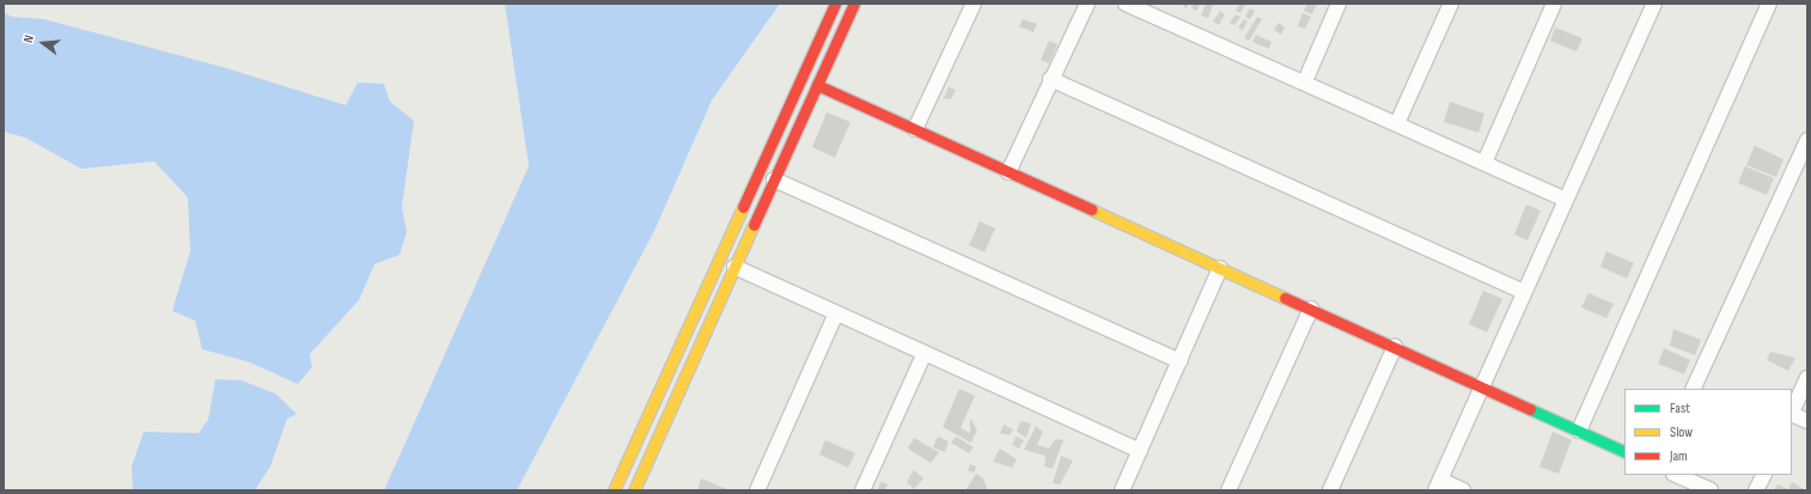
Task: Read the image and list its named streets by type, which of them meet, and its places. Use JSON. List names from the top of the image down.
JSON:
{
  "legend": ["Fast", "Slow", "Jam"],
  "north": "left"
}
